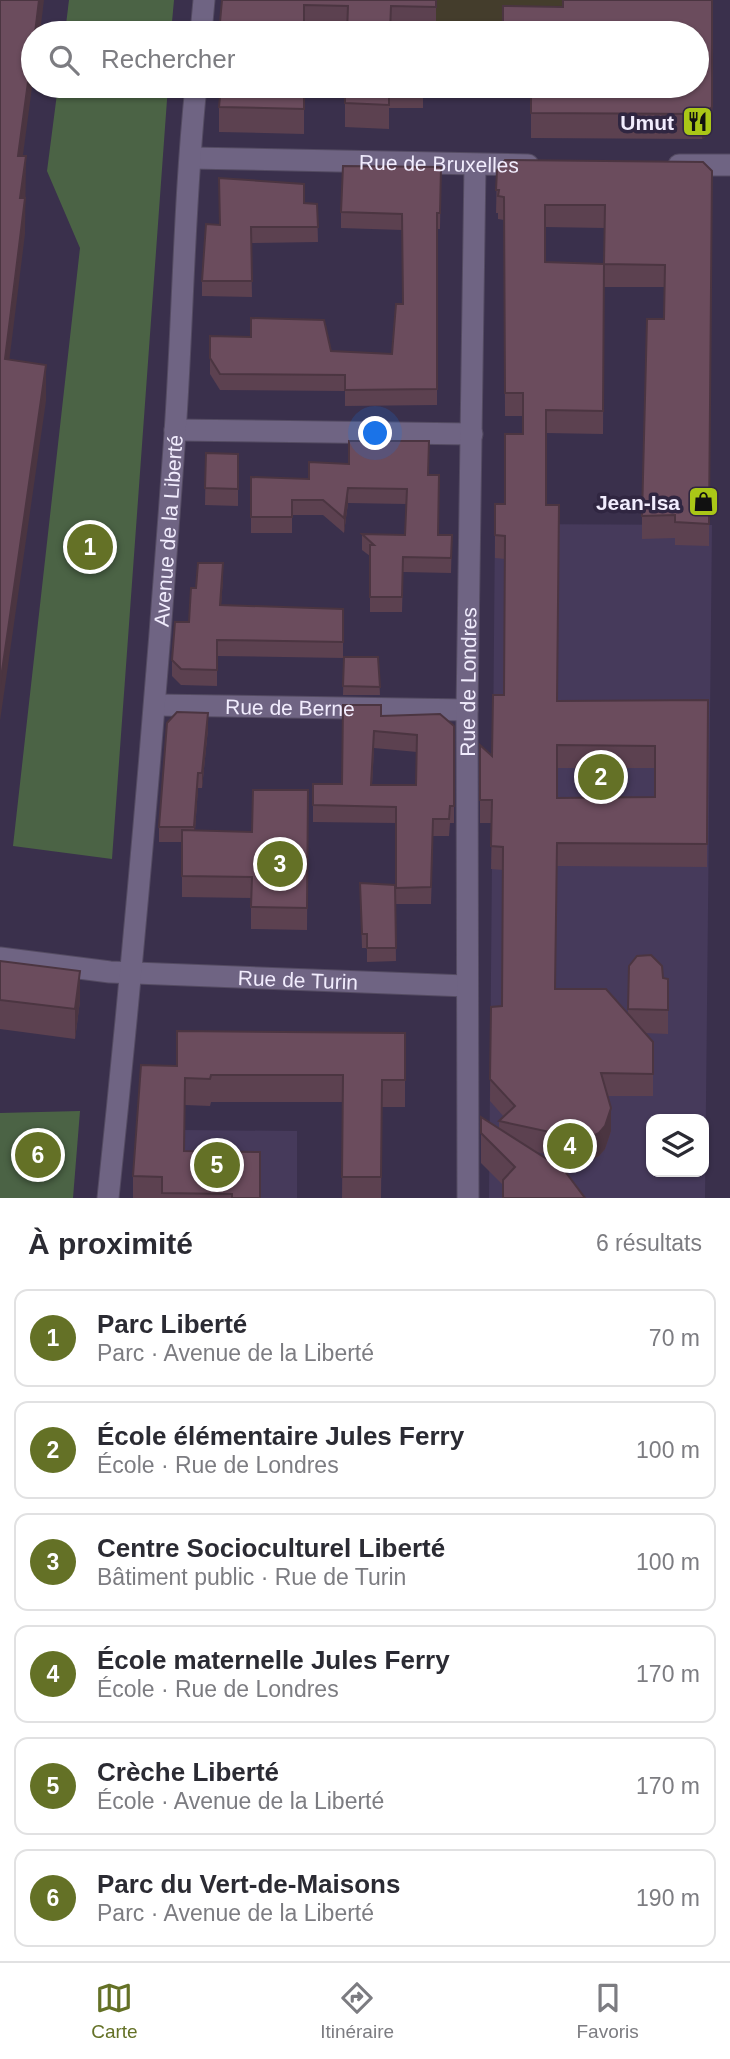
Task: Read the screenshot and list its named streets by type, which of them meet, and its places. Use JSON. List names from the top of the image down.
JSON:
{
  "streets": {
    "street": [
      "Rue de Bruxelles",
      "Avenue de la Liberté",
      "Rue de Londres",
      "Rue de Berne",
      "Rue de Turin"
    ]
  },
  "crossings": [
    ["Rue de Bruxelles", "Avenue de la Liberté"],
    ["Rue de Bruxelles", "Rue de Londres"],
    ["Avenue de la Liberté", "Rue de Berne"],
    ["Avenue de la Liberté", "Rue de Turin"],
    ["Rue de Londres", "Rue de Berne"],
    ["Rue de Londres", "Rue de Turin"]
  ],
  "places": {
    "restaurant": ["Umut"],
    "shop": ["Jean-Isa"]
  },
  "page": {
    "search": "Rechercher",
    "pins": [
      "1",
      "2",
      "3",
      "4",
      "6",
      "5"
    ],
    "heading": ["À proximité", "6 résultats"],
    "list": [
      {
        "mark": "1",
        "name": "Parc Liberté",
        "note": "Parc · Avenue de la Liberté",
        "value": "70 m"
      },
      {
        "mark": "2",
        "name": "École élémentaire Jules Ferry",
        "note": "École · Rue de Londres",
        "value": "100 m"
      },
      {
        "mark": "3",
        "name": "Centre Socioculturel Liberté",
        "note": "Bâtiment public · Rue de Turin",
        "value": "100 m"
      },
      {
        "mark": "4",
        "name": "École maternelle Jules Ferry",
        "note": "École · Rue de Londres",
        "value": "170 m"
      },
      {
        "mark": "5",
        "name": "Crèche Liberté",
        "note": "École · Avenue de la Liberté",
        "value": "170 m"
      },
      {
        "mark": "6",
        "name": "Parc du Vert-de-Maisons",
        "note": "Parc · Avenue de la Liberté",
        "value": "190 m"
      }
    ],
    "nav": ["Carte", "Itinéraire", "Favoris"]
  }
}
